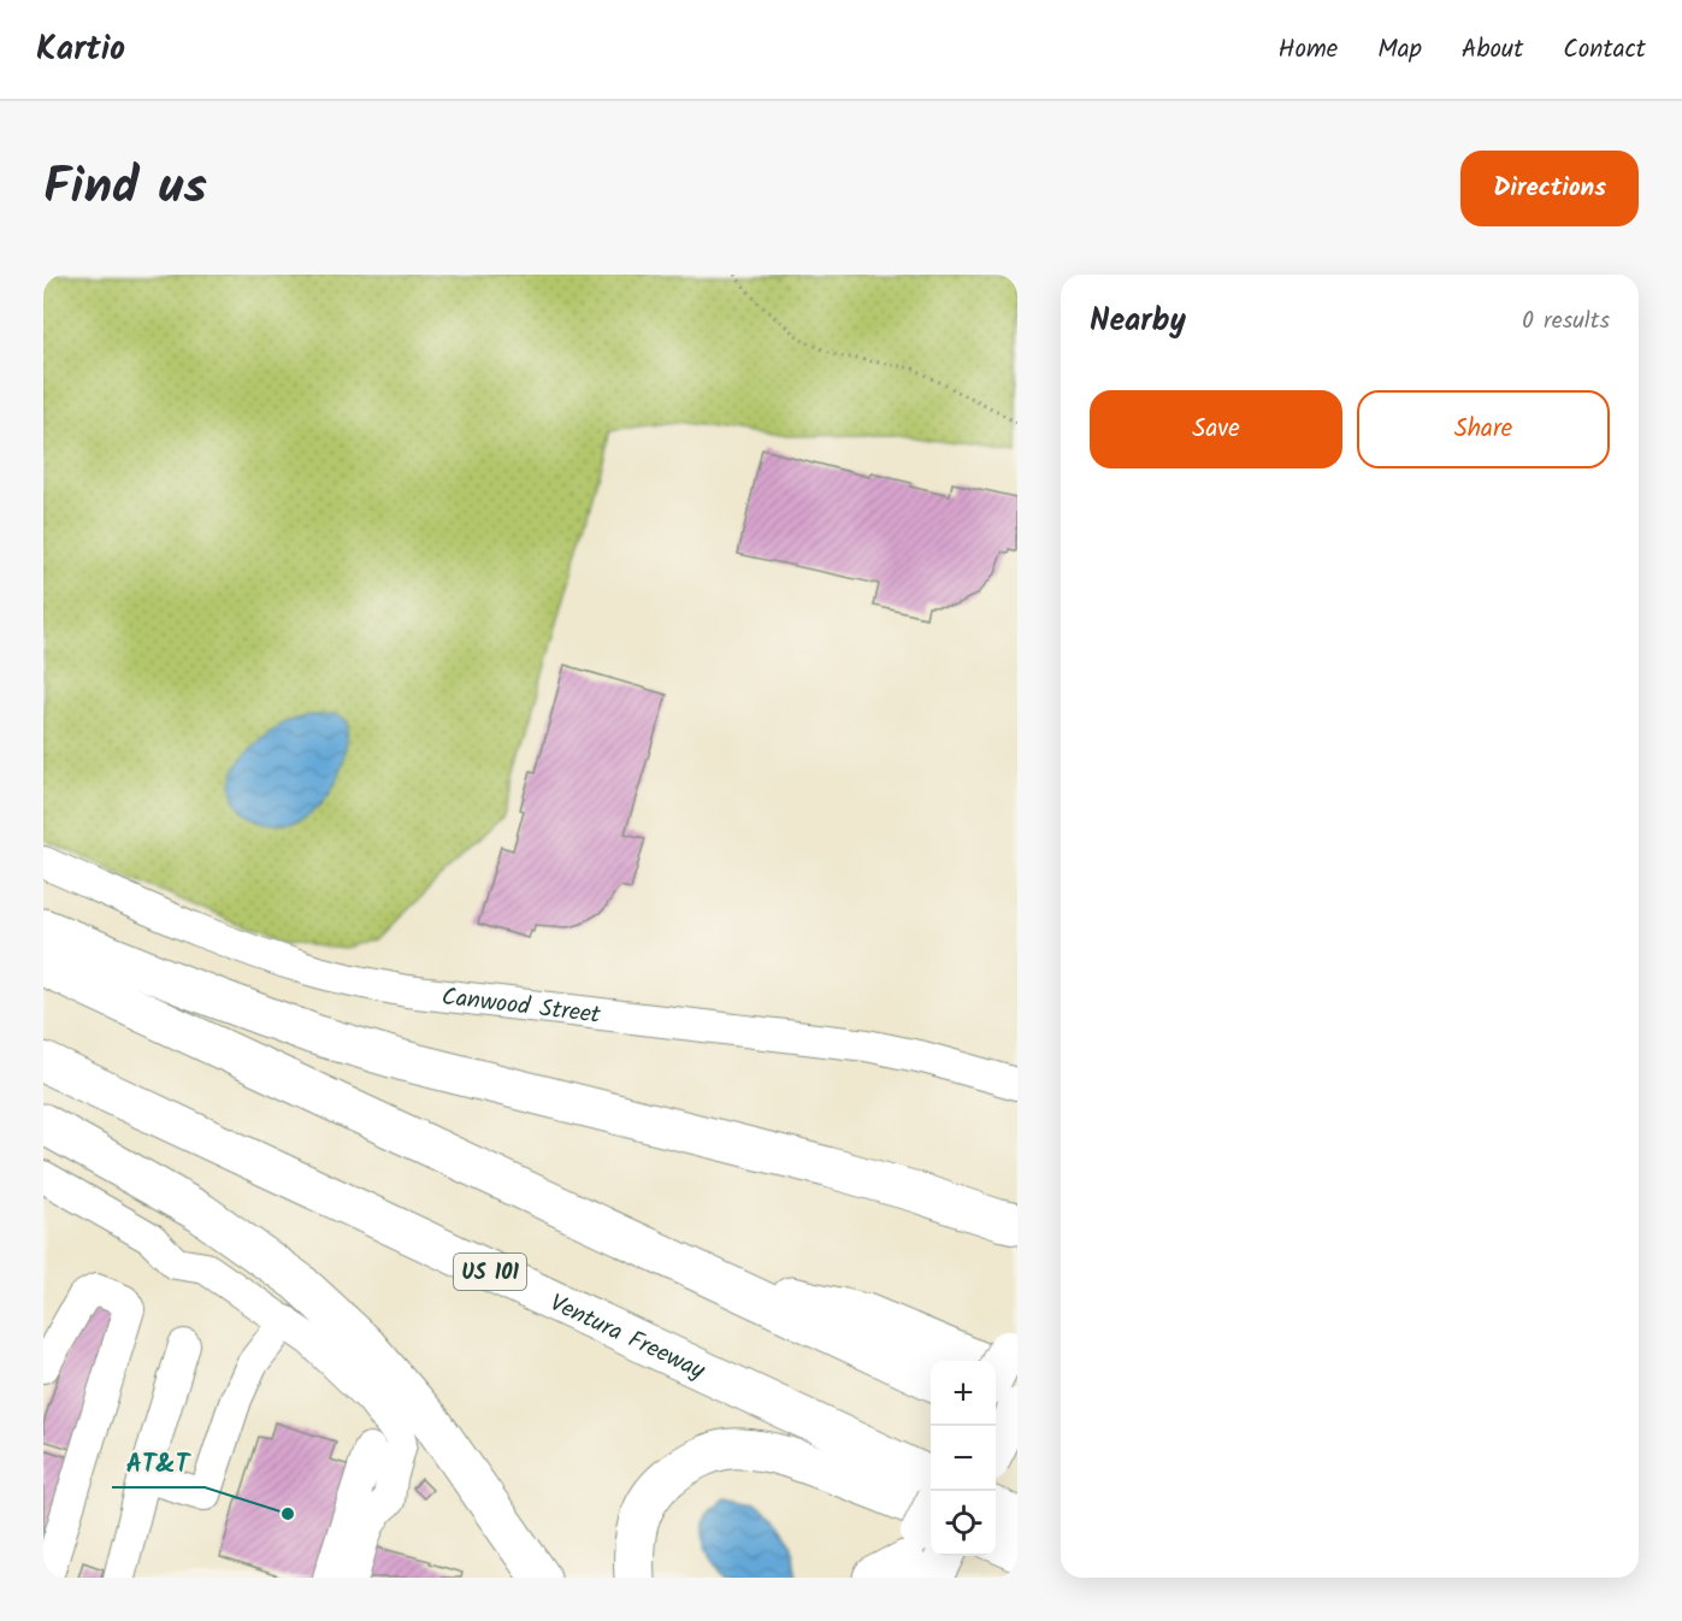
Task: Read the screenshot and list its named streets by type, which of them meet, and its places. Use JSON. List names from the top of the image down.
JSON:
{
  "streets": {
    "highway": ["US 101", "Ventura Freeway"],
    "street": ["Canwood Street"]
  },
  "places": ["AT&T"],
  "page": {
    "header": "Kartio",
    "nav": [
      "Home",
      "Map",
      "About",
      "Contact"
    ],
    "title": "Find us",
    "buttons": [
      "Directions",
      ["Save", "Share"]
    ],
    "heading": ["Nearby", "0 results"],
    "map_buttons": ["+", "−"]
  }
}
